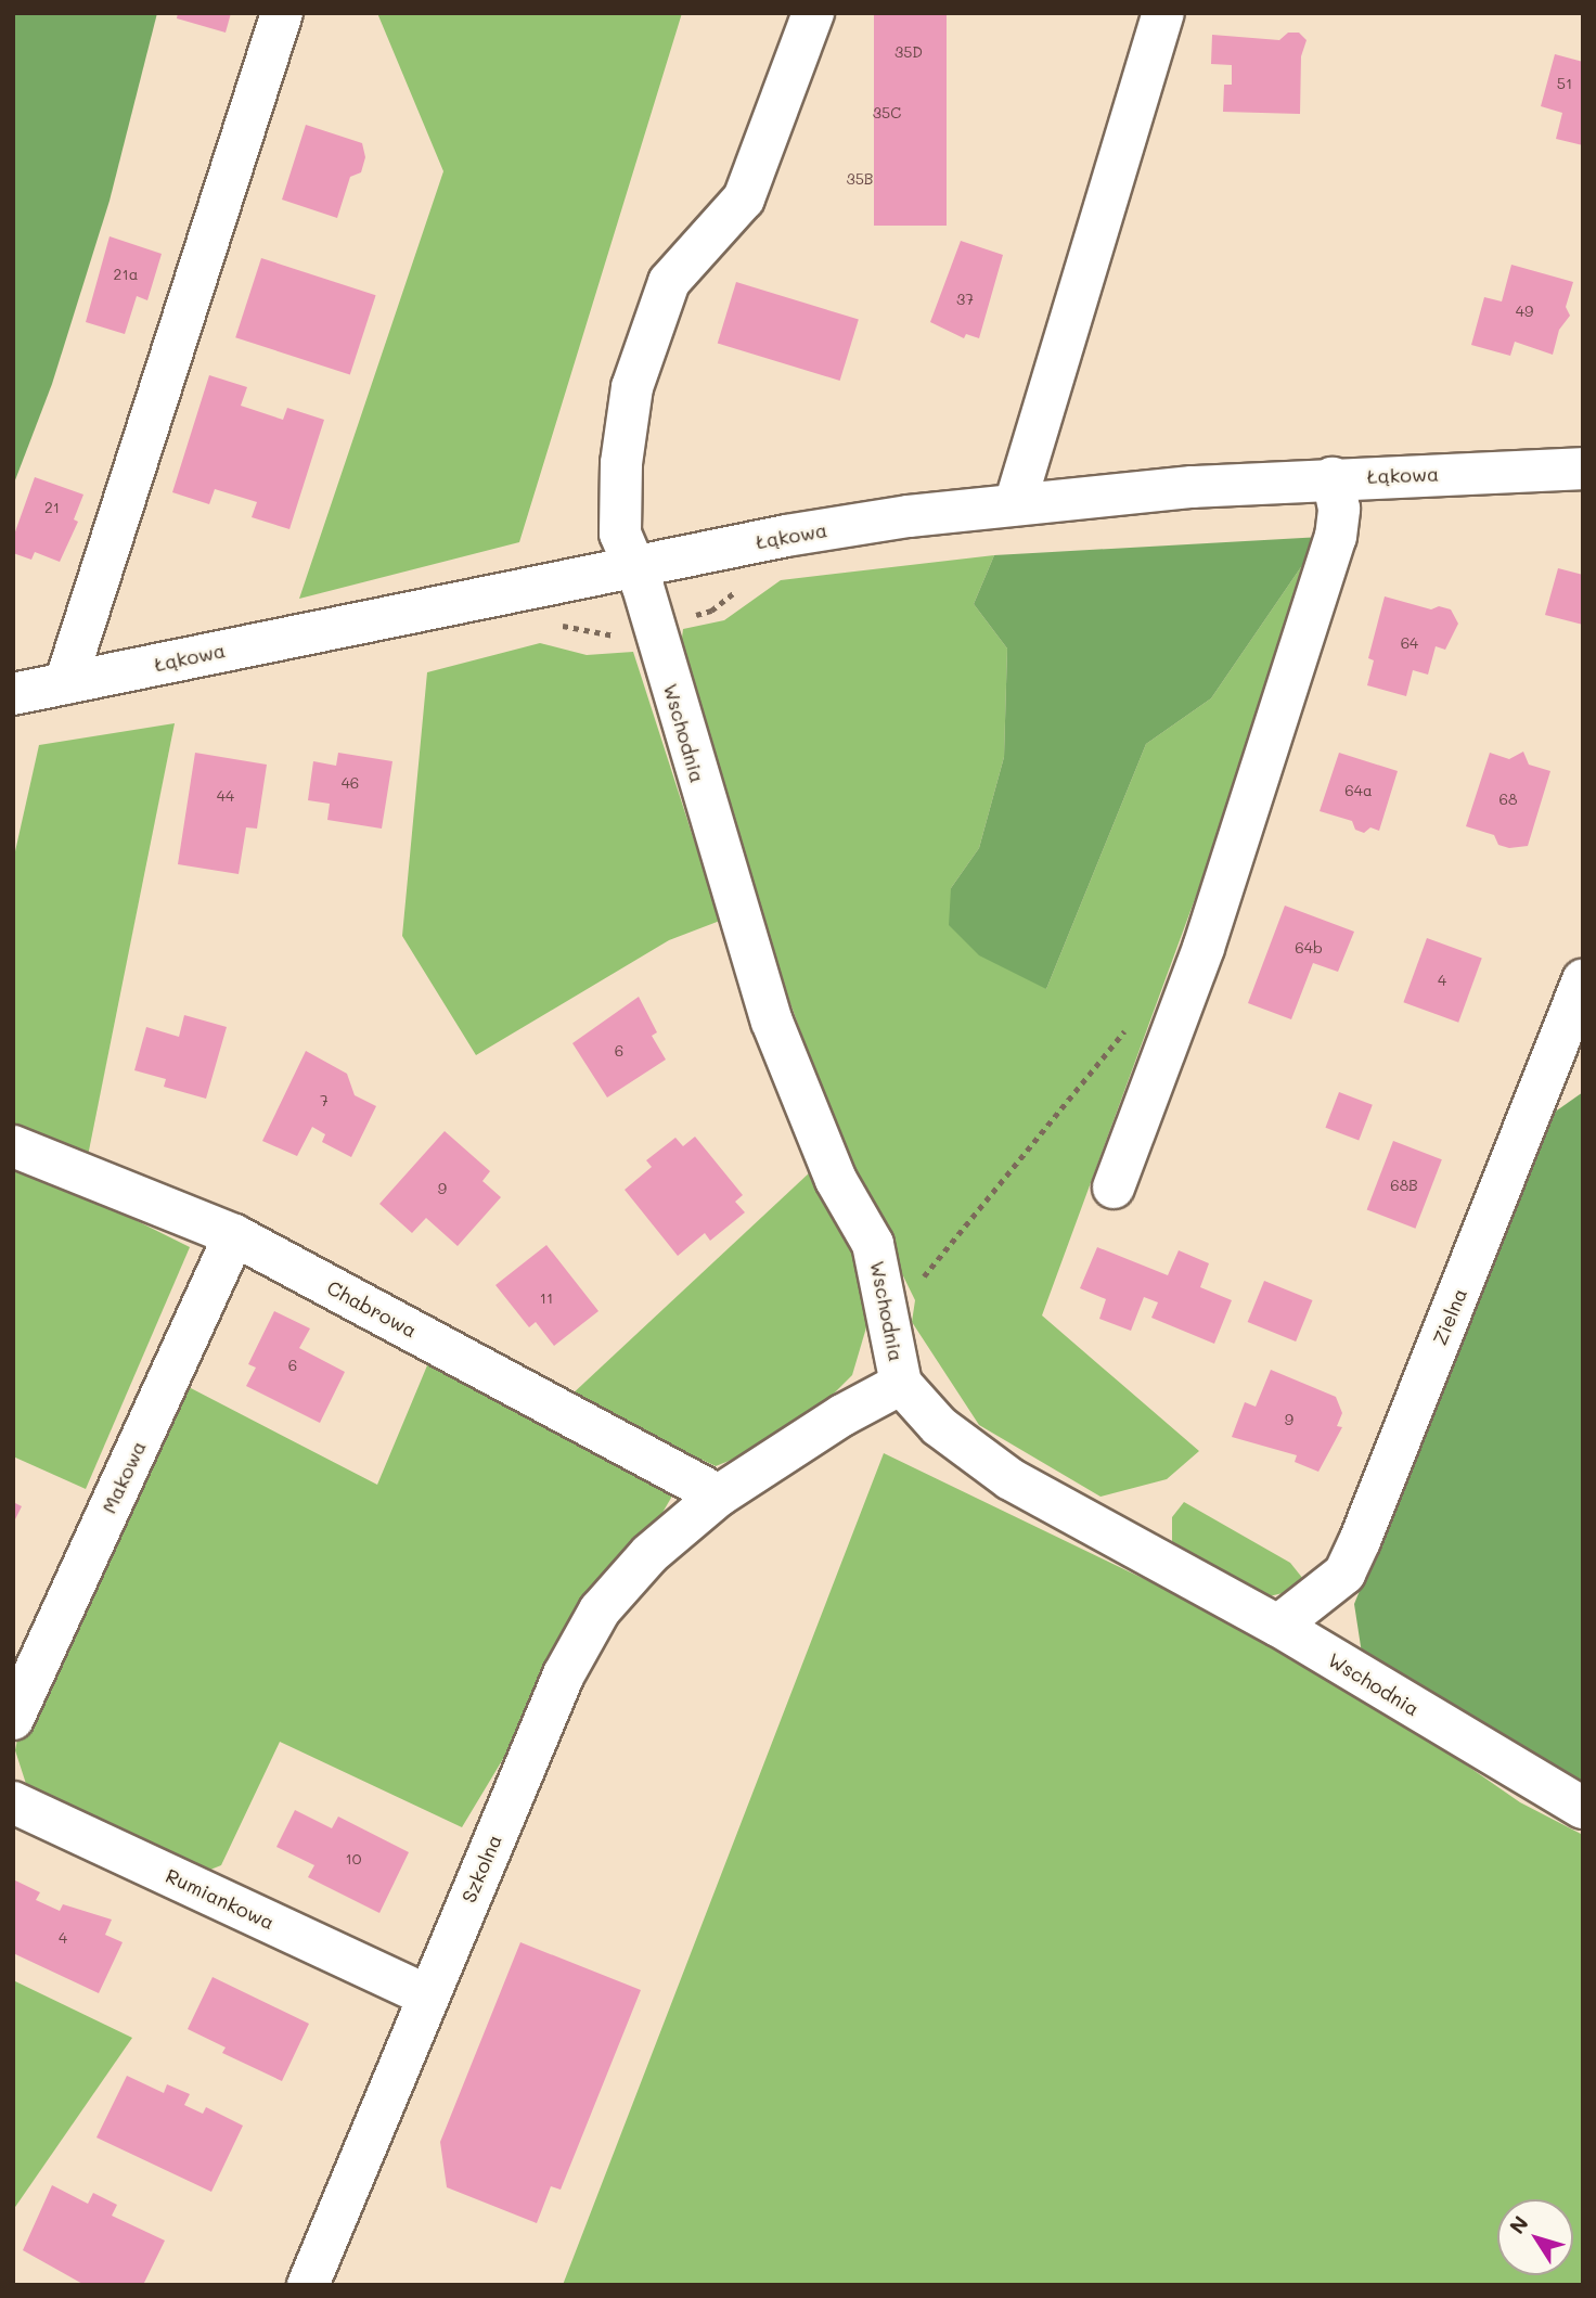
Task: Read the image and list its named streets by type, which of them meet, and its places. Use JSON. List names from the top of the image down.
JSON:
{
  "streets": {
    "street": [
      "Łąkowa",
      "Wschodnia",
      "Chabrowa",
      "Zielna",
      "Makowa",
      "Szkolna",
      "Rumiankowa"
    ]
  },
  "crossings": [
    ["Łąkowa", "Wschodnia"],
    ["Wschodnia", "Zielna"],
    ["Wschodnia", "Szkolna"],
    ["Chabrowa", "Makowa"],
    ["Chabrowa", "Szkolna"],
    ["Szkolna", "Rumiankowa"]
  ],
  "house_numbers": [
    "35D",
    "51",
    "35C",
    "35B",
    "21a",
    "37",
    "49",
    "21",
    "64",
    "46",
    "64a",
    "44",
    "68",
    "64b",
    "4",
    "6",
    "7",
    "68B",
    "9",
    "11",
    "6",
    "9",
    "10",
    "4"
  ],
  "north": "top left"
}
